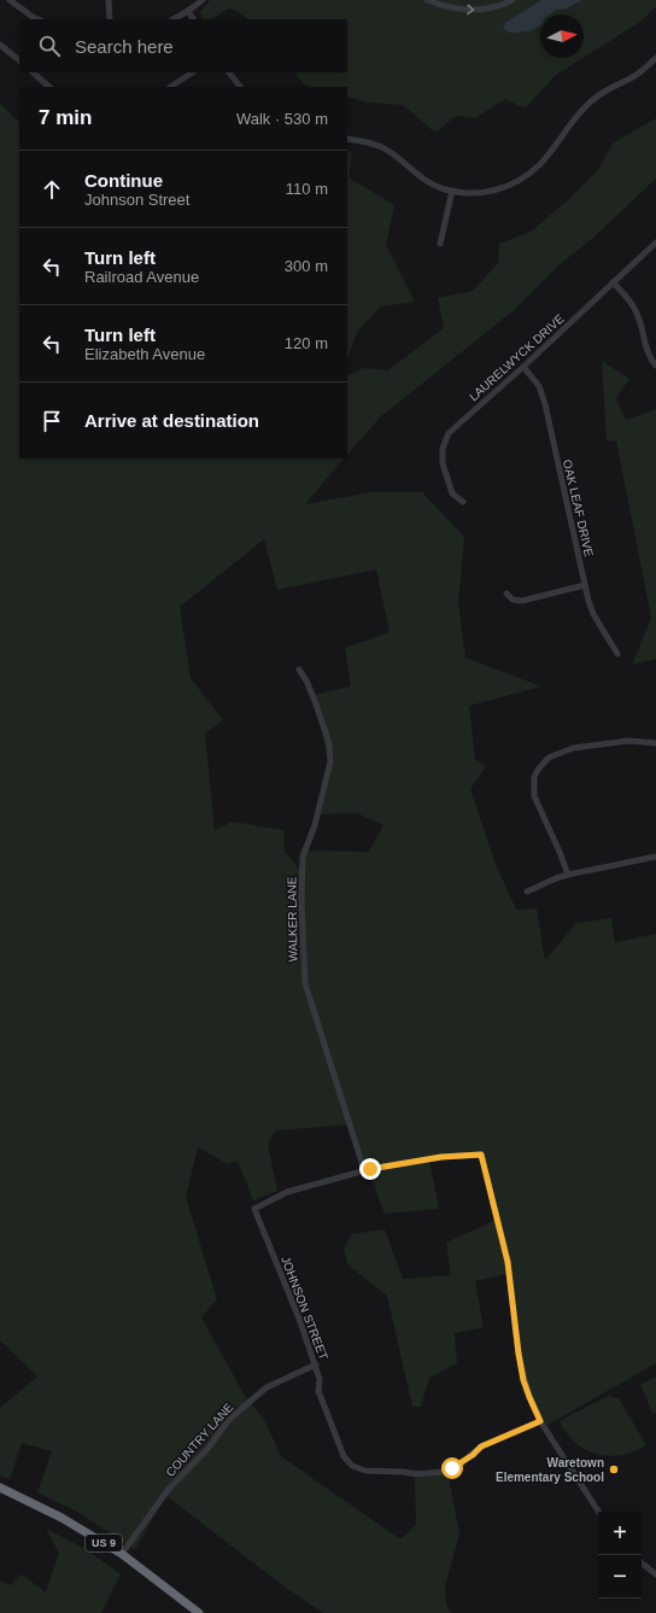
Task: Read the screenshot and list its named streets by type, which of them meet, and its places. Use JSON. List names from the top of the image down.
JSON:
{
  "streets": {
    "highway": ["US 9"],
    "street": [
      "LAURELWYCK DRIVE",
      "OAK LEAF DRIVE",
      "WALKER LANE",
      "JOHNSON STREET",
      "COUNTRY LANE"
    ]
  },
  "crossings": [
    ["LAURELWYCK DRIVE", "OAK LEAF DRIVE"],
    ["WALKER LANE", "JOHNSON STREET"],
    ["JOHNSON STREET", "COUNTRY LANE"],
    ["COUNTRY LANE", "US 9"]
  ],
  "places": ["Waretown Elementary School"],
  "north": "right",
  "page": {
    "search": "Search here",
    "heading": ["7 min", "Walk · 530 m"],
    "list": [
      ["Continue", "Johnson Street", "110 m"],
      ["Turn left", "Railroad Avenue", "300 m"],
      ["Turn left", "Elizabeth Avenue", "120 m"],
      "Arrive at destination"
    ],
    "map_buttons": ["+", "−"]
  }
}
